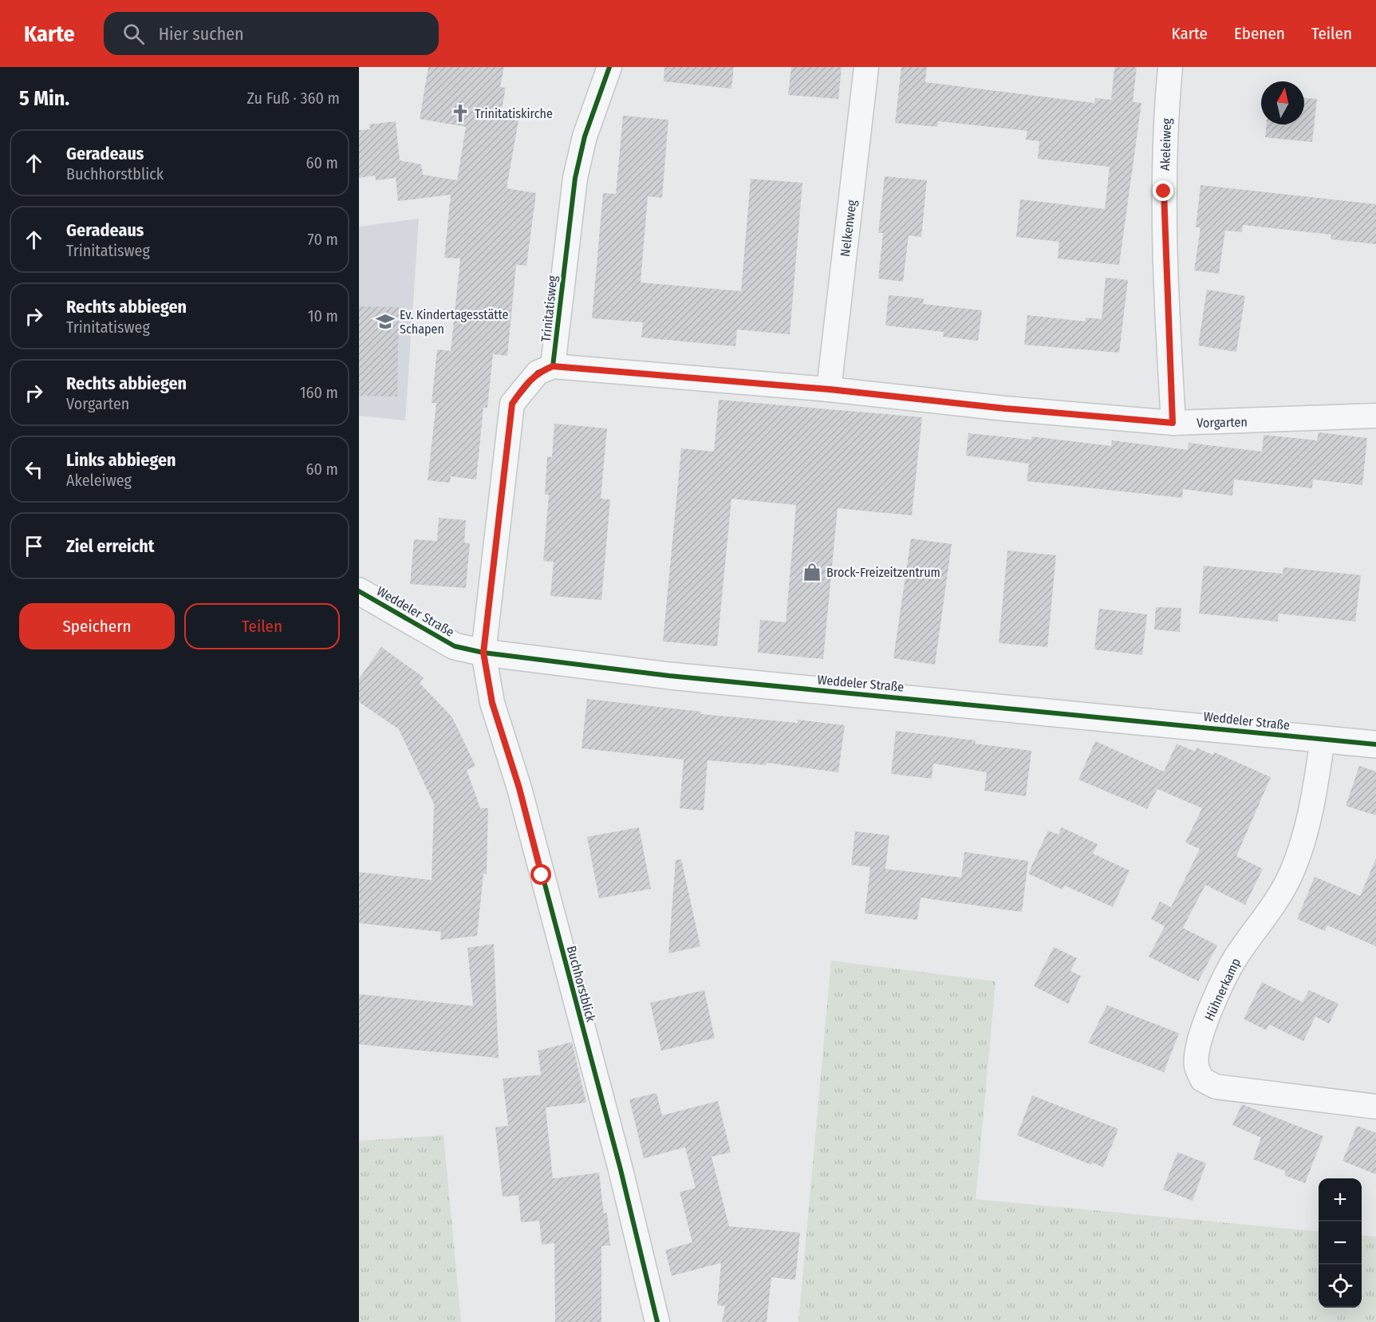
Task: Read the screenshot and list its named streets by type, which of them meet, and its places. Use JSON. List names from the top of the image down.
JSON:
{
  "streets": {
    "street": [
      "Akeleiweg",
      "Nelkenweg",
      "Trinitatisweg",
      "Vorgarten",
      "Weddeler Straße",
      "Buchhorstblick",
      "Hühnerkamp"
    ]
  },
  "crossings": [
    ["Akeleiweg", "Vorgarten"],
    ["Nelkenweg", "Vorgarten"],
    ["Trinitatisweg", "Vorgarten"],
    ["Weddeler Straße", "Buchhorstblick"],
    ["Weddeler Straße", "Hühnerkamp"]
  ],
  "places": {
    "church": ["Trinitatiskirche"],
    "school or university": ["Ev. Kindertagesstätte Schapen"],
    "shop": ["Brock-Freizeitzentrum"]
  },
  "north": "top",
  "page": {
    "header": "Karte",
    "search": "Hier suchen",
    "nav": ["Karte", "Ebenen", "Teilen"],
    "heading": ["5 Min.", "Zu Fuß · 360 m"],
    "list": [
      ["Geradeaus", "Buchhorstblick", "60 m"],
      ["Geradeaus", "Trinitatisweg", "70 m"],
      ["Rechts abbiegen", "Trinitatisweg", "10 m"],
      ["Rechts abbiegen", "Vorgarten", "160 m"],
      ["Links abbiegen", "Akeleiweg", "60 m"],
      "Ziel erreicht"
    ],
    "buttons": ["Speichern", "Teilen"],
    "map_buttons": ["+", "−"]
  }
}
